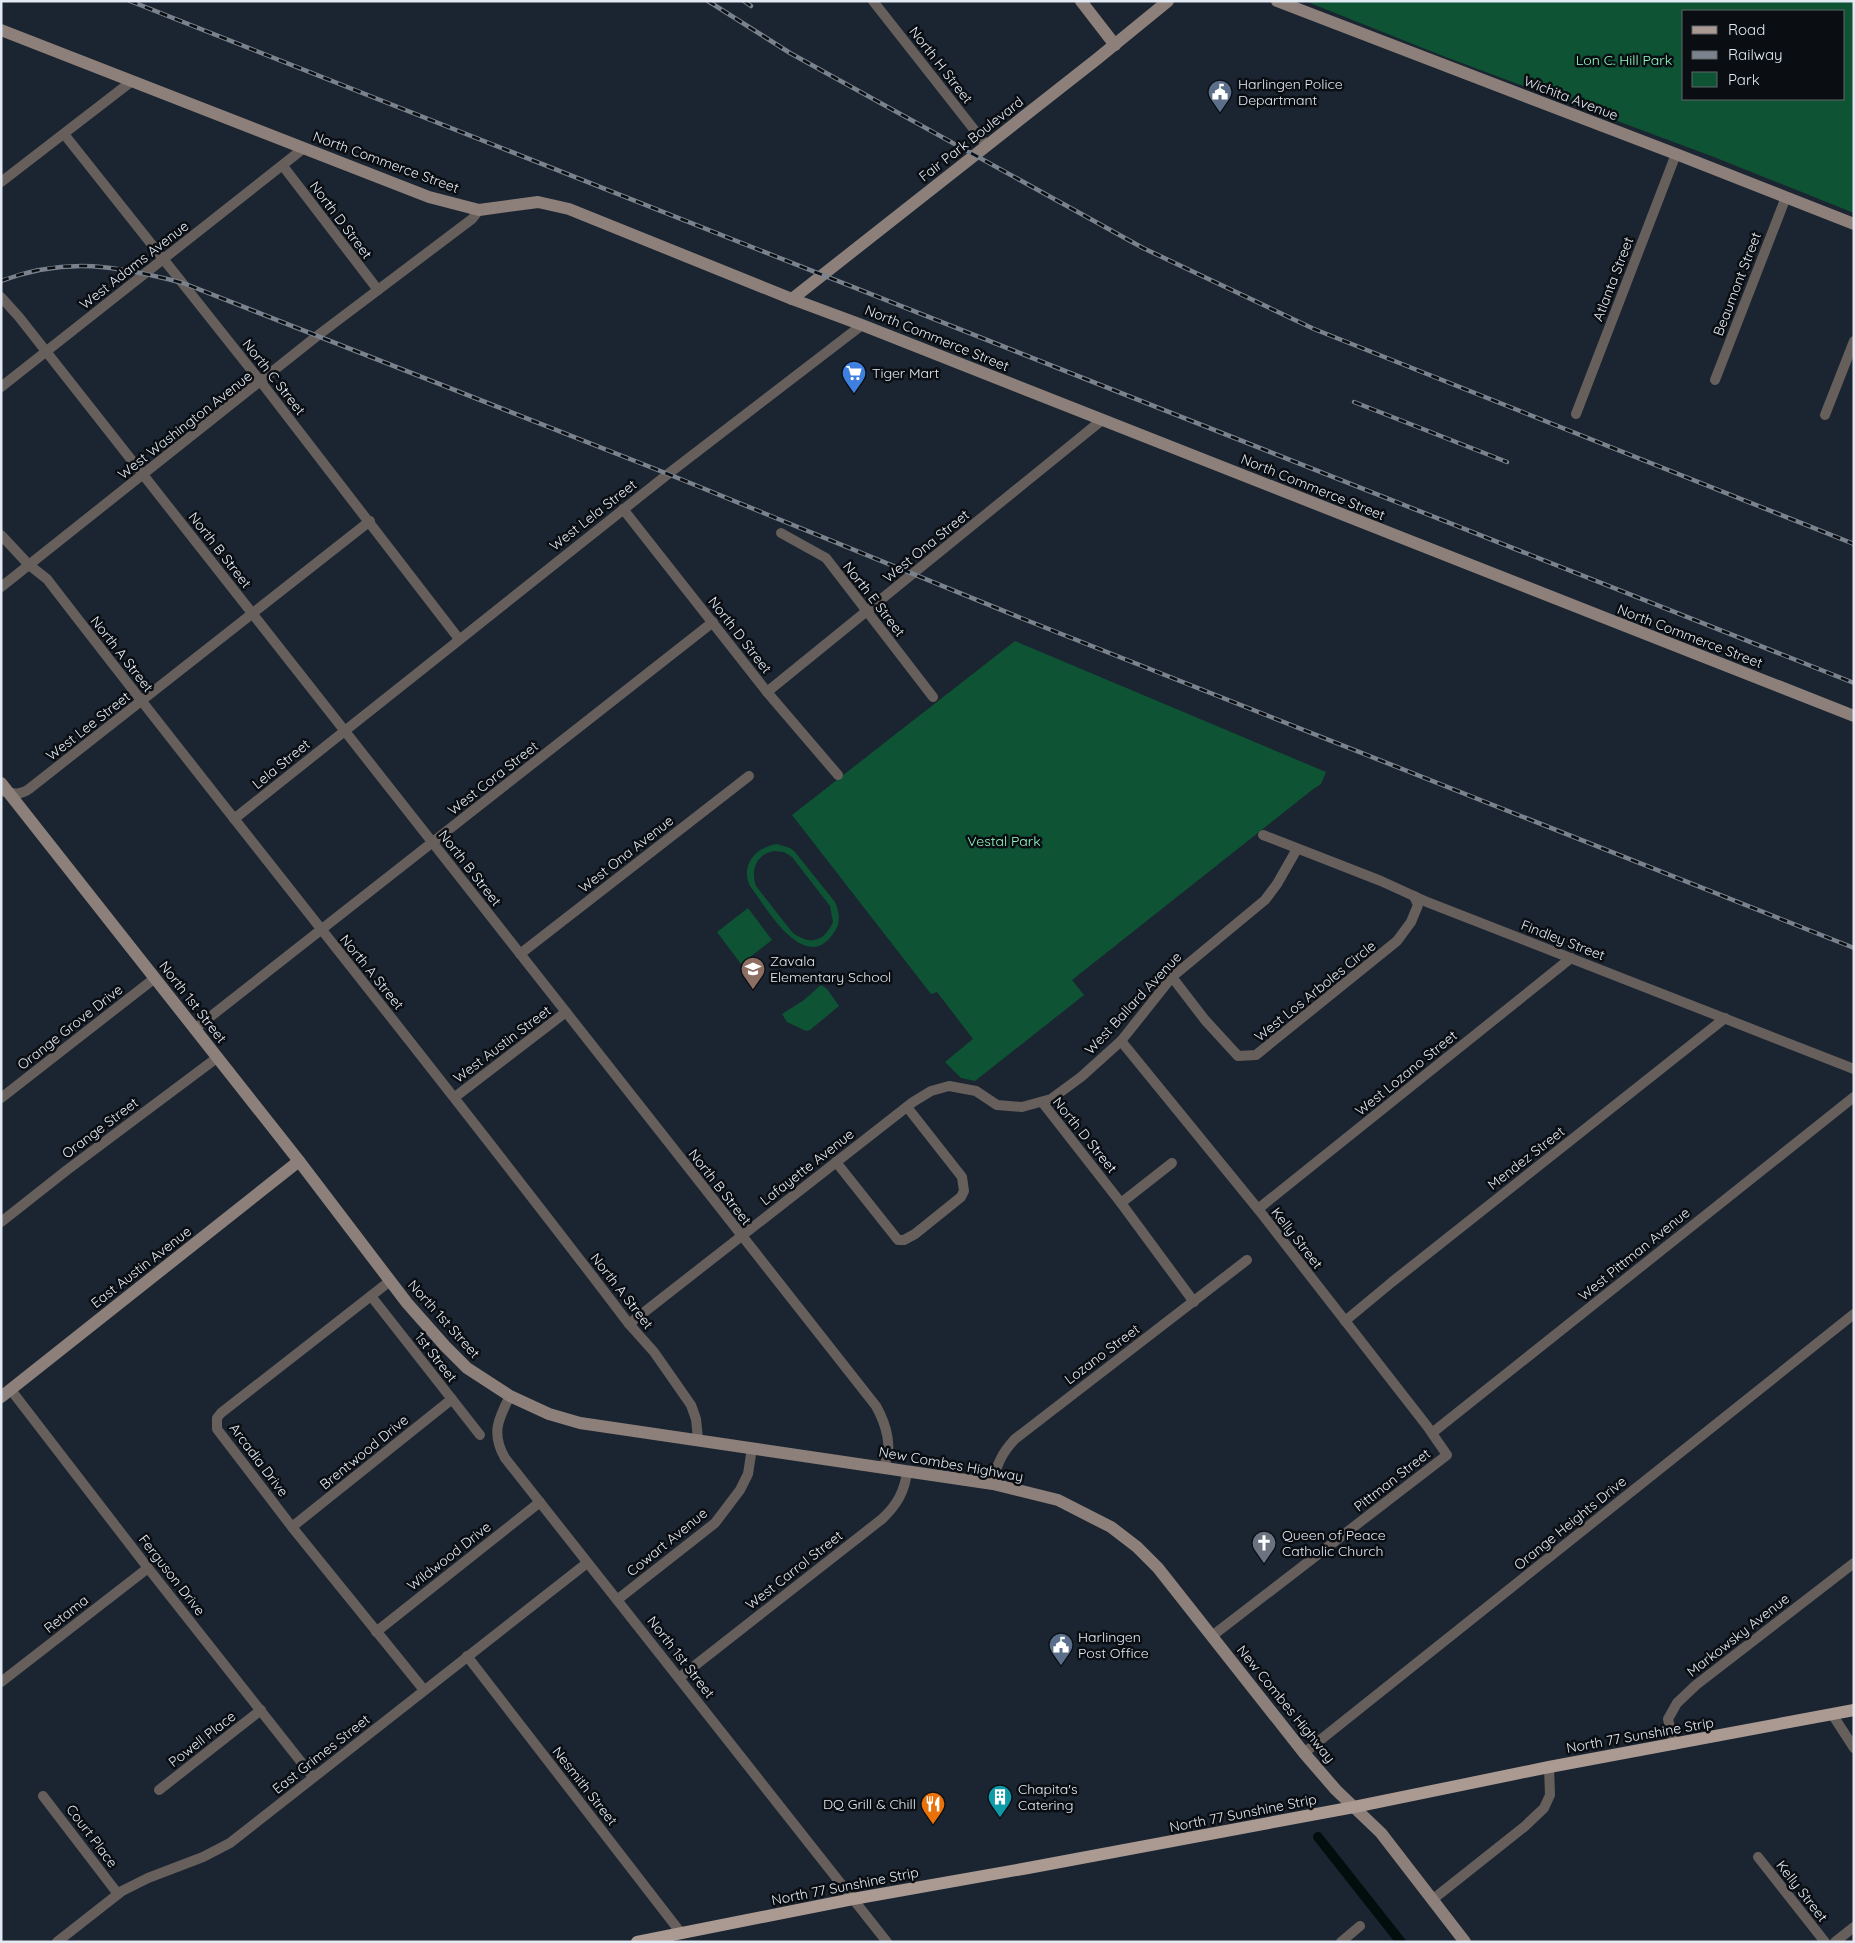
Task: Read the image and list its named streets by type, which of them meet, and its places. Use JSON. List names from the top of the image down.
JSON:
{
  "streets": {
    "main road": ["North 77 Sunshine Strip"],
    "street": [
      "North H Street",
      "Wichita Avenue",
      "Fair Park Boulevard",
      "North Commerce Street",
      "North D Street",
      "West Adams Avenue",
      "Atlanta Street",
      "Beaumont Street",
      "North C Street",
      "West Washington Avenue",
      "West Lela Street",
      "West Ona Street",
      "North B Street",
      "North E Street",
      "North A Street",
      "West Lee Street",
      "Lela Street",
      "West Cora Street",
      "West Ona Avenue",
      "Findley Street",
      "West Los Arboles Circle",
      "North 1st Street",
      "West Ballard Avenue",
      "Orange Grove Drive",
      "West Austin Street",
      "West Lozano Street",
      "Orange Street",
      "Mendez Street",
      "Lafayette Avenue",
      "Kelly Street",
      "West Pittman Avenue",
      "East Austin Avenue",
      "Lozano Street",
      "1st Street",
      "Brentwood Drive",
      "Arcadia Drive",
      "New Combes Highway",
      "Pittman Street",
      "Orange Heights Drive",
      "Cowart Avenue",
      "Wildwood Drive",
      "West Carrol Street",
      "Ferguson Drive",
      "Retama",
      "Markowsky Avenue",
      "Powell Place",
      "East Grimes Street",
      "Nesmith Street",
      "Court Place"
    ]
  },
  "crossings": [
    ["North H Street", "Fair Park Boulevard"],
    ["Wichita Avenue", "Atlanta Street"],
    ["Wichita Avenue", "Beaumont Street"],
    ["Fair Park Boulevard", "North Commerce Street"],
    ["North Commerce Street", "West Adams Avenue"],
    ["North Commerce Street", "West Washington Avenue"],
    ["North Commerce Street", "West Lela Street"],
    ["North Commerce Street", "West Ona Street"],
    ["North D Street", "West Adams Avenue"],
    ["North D Street", "West Washington Avenue"],
    ["North D Street", "West Lela Street"],
    ["North D Street", "West Ona Street"],
    ["North D Street", "West Cora Street"],
    ["North D Street", "West Ballard Avenue"],
    ["North D Street", "Lafayette Avenue"],
    ["North D Street", "Lozano Street"],
    ["West Adams Avenue", "North C Street"],
    ["West Adams Avenue", "North B Street"],
    ["North C Street", "West Washington Avenue"],
    ["North C Street", "West Lela Street"],
    ["North C Street", "West Lee Street"],
    ["West Washington Avenue", "North B Street"],
    ["West Washington Avenue", "North A Street"],
    ["West Lela Street", "North B Street"],
    ["West Lela Street", "Lela Street"],
    ["West Ona Street", "North E Street"],
    ["North B Street", "West Lee Street"],
    ["North B Street", "Lela Street"],
    ["North B Street", "West Cora Street"],
    ["North B Street", "West Ona Avenue"],
    ["North B Street", "West Austin Street"],
    ["North B Street", "Lafayette Avenue"],
    ["North B Street", "New Combes Highway"],
    ["North A Street", "West Lee Street"],
    ["North A Street", "Lela Street"],
    ["North A Street", "West Cora Street"],
    ["North A Street", "West Austin Street"],
    ["North A Street", "Lafayette Avenue"],
    ["North A Street", "New Combes Highway"],
    ["West Lee Street", "North 1st Street"],
    ["West Cora Street", "North 1st Street"],
    ["Findley Street", "West Los Arboles Circle"],
    ["Findley Street", "West Ballard Avenue"],
    ["Findley Street", "West Lozano Street"],
    ["Findley Street", "Mendez Street"],
    ["West Los Arboles Circle", "West Ballard Avenue"],
    ["North 1st Street", "Orange Grove Drive"],
    ["North 1st Street", "Orange Street"],
    ["North 1st Street", "East Austin Avenue"],
    ["North 1st Street", "Arcadia Drive"],
    ["North 1st Street", "New Combes Highway"],
    ["North 1st Street", "Cowart Avenue"],
    ["North 1st Street", "Wildwood Drive"],
    ["North 1st Street", "West Carrol Street"],
    ["North 1st Street", "North 77 Sunshine Strip"],
    ["North 1st Street", "East Grimes Street"],
    ["West Ballard Avenue", "Kelly Street"],
    ["West Lozano Street", "Kelly Street"],
    ["Mendez Street", "Kelly Street"],
    ["Kelly Street", "West Pittman Avenue"],
    ["Kelly Street", "Pittman Street"],
    ["East Austin Avenue", "Ferguson Drive"],
    ["Lozano Street", "New Combes Highway"],
    ["1st Street", "Brentwood Drive"],
    ["1st Street", "Arcadia Drive"],
    ["Brentwood Drive", "Arcadia Drive"],
    ["Arcadia Drive", "Wildwood Drive"],
    ["Arcadia Drive", "East Grimes Street"],
    ["New Combes Highway", "Pittman Street"],
    ["New Combes Highway", "Orange Heights Drive"],
    ["New Combes Highway", "Cowart Avenue"],
    ["New Combes Highway", "West Carrol Street"],
    ["New Combes Highway", "North 77 Sunshine Strip"],
    ["Ferguson Drive", "Retama"],
    ["Ferguson Drive", "Powell Place"],
    ["Ferguson Drive", "East Grimes Street"],
    ["Markowsky Avenue", "North 77 Sunshine Strip"],
    ["North 77 Sunshine Strip", "Nesmith Street"],
    ["East Grimes Street", "Nesmith Street"],
    ["East Grimes Street", "Court Place"]
  ],
  "parks": ["Lon C. Hill Park", "Vestal Park"],
  "places": {
    "public building": ["Harlingen Police Departmant", "Harlingen Post Office"],
    "supermarket": ["Tiger Mart"],
    "school or university": ["Zavala Elementary School"],
    "church": ["Queen of Peace Catholic Church"],
    "building": ["Chapita's Catering"],
    "restaurant": ["DQ Grill & Chill"]
  },
  "legend": ["Road", "Railway", "Park"]
}
